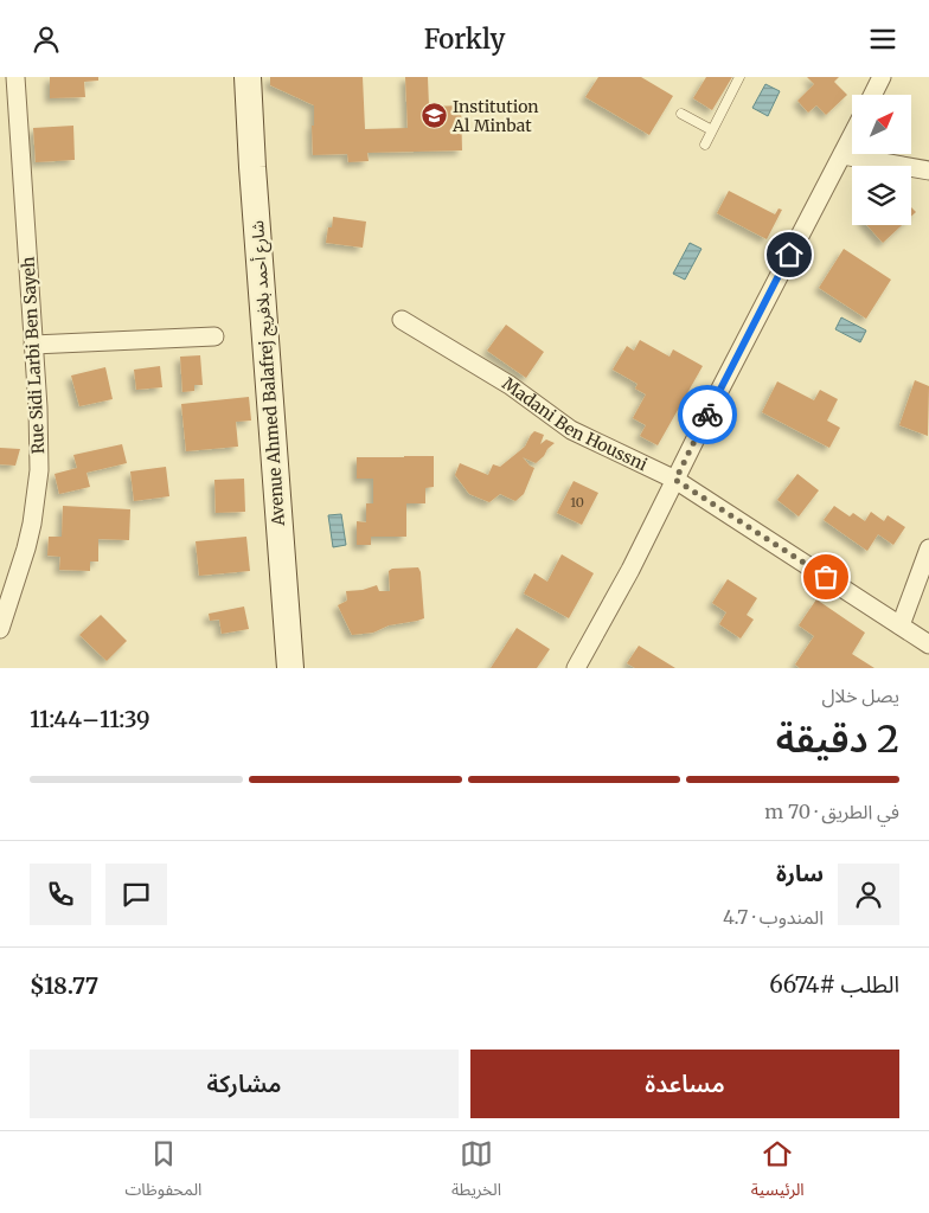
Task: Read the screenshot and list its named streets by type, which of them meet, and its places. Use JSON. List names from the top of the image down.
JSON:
{
  "streets": {
    "main road": ["Avenue Ahmed Balafrej شارع أحمد بلافريج"],
    "street": ["Rue Sidi Larbi Ben Sayeh", "Madani Ben Houssni"]
  },
  "places": {
    "school or university": ["Institution Al Minbat"]
  },
  "house_numbers": ["10"],
  "north": "top right",
  "page": {
    "header": "Forkly",
    "heading": ["2 دقيقة", "يصل خلال", "11:39–11:44"],
    "panel": [
      "سارة",
      "المندوب · 4.7",
      "الطلب #6674",
      "$18.77"
    ],
    "bar": "في الطريق · 70 m",
    "buttons": ["مساعدة", "مشاركة"],
    "tabs": ["الرئيسية", "الخريطة", "المحفوظات"]
  }
}
